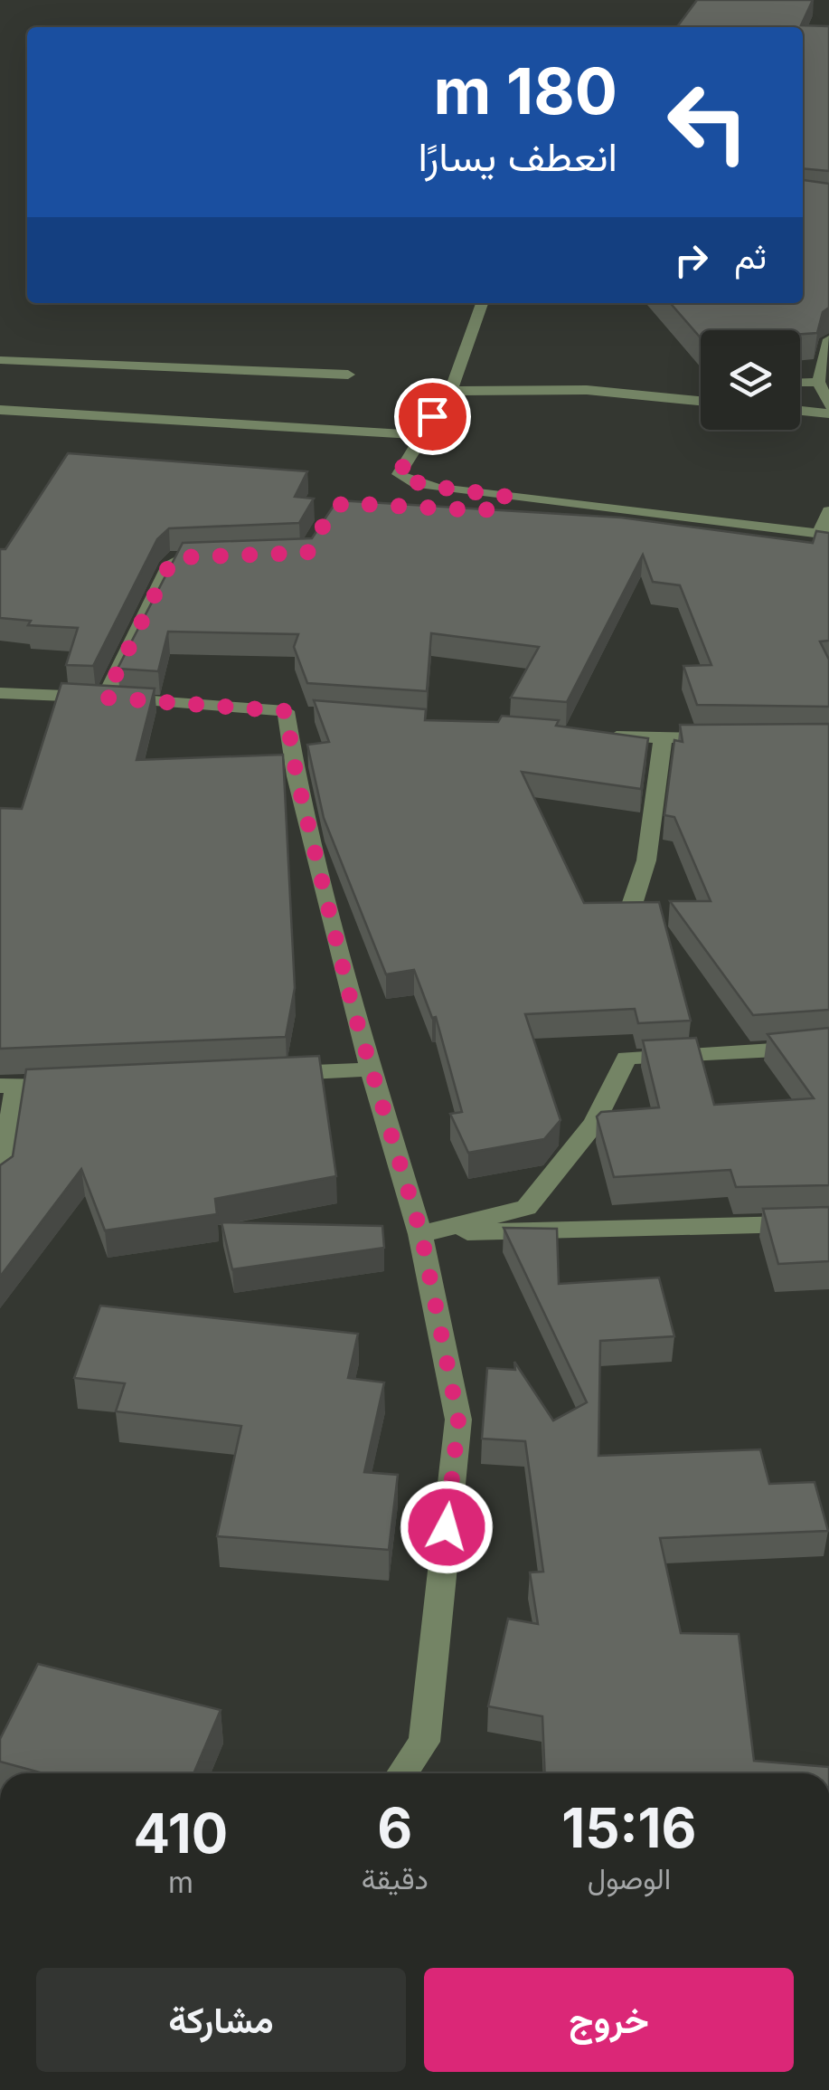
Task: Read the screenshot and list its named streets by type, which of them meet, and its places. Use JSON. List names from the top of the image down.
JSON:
{
  "page": {
    "turn": ["180 m", "انعطف يسارًا"],
    "then": "ثم",
    "eta": [
      "15:16",
      "الوصول",
      "6",
      "دقيقة",
      "410",
      "m"
    ],
    "buttons": ["خروج", "مشاركة"]
  }
}
